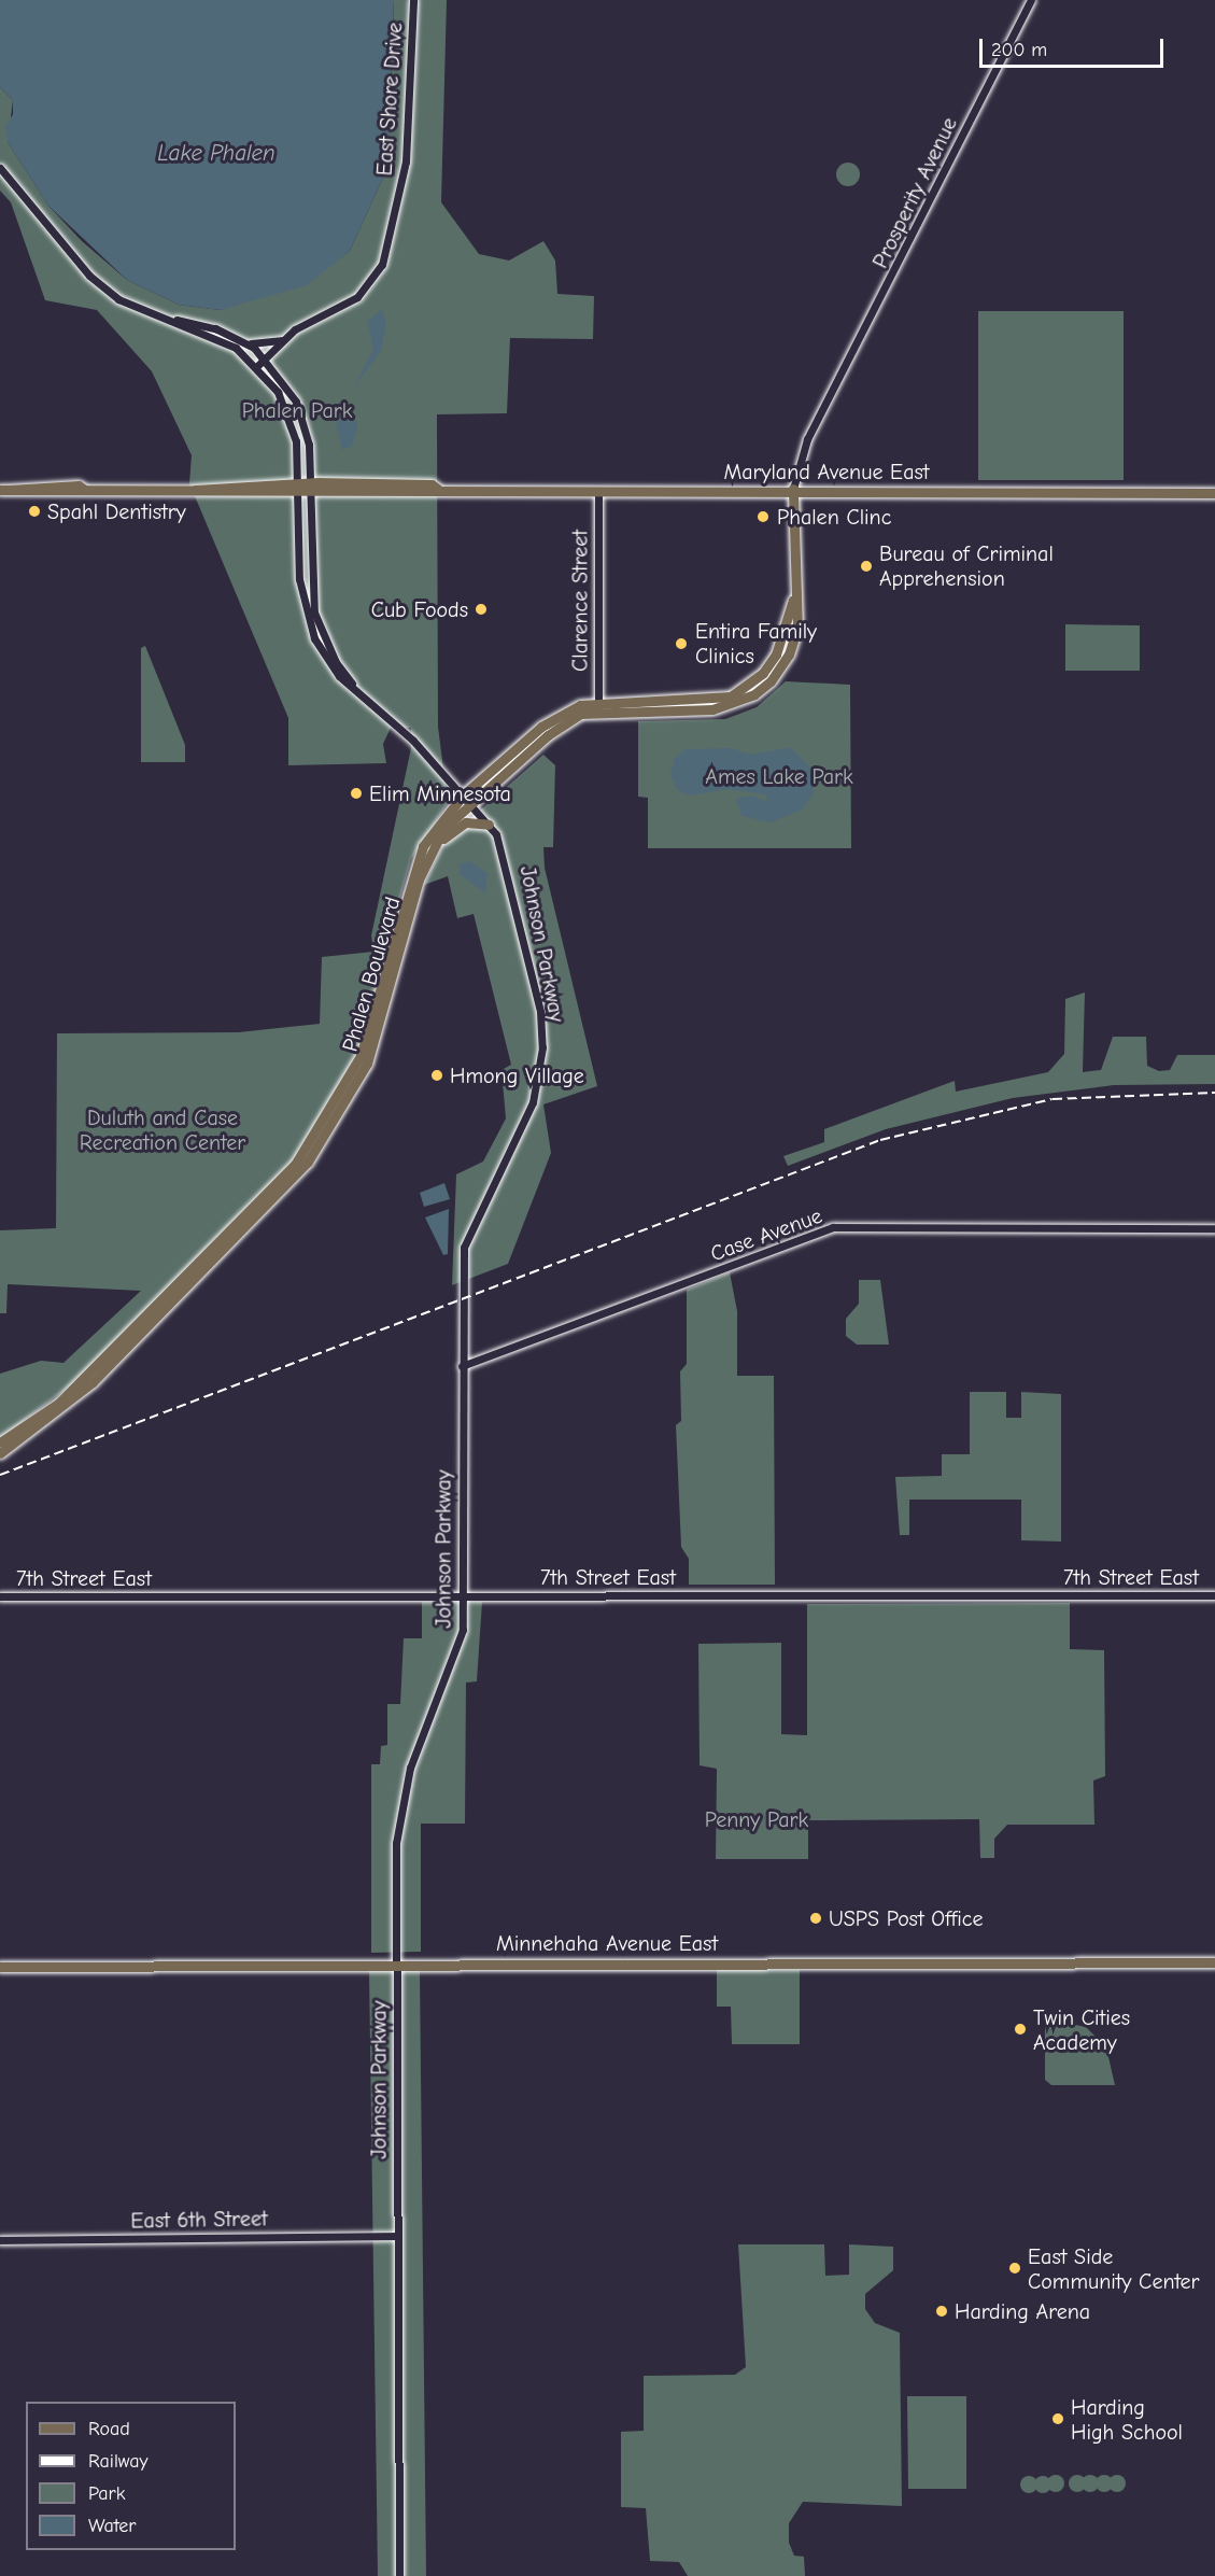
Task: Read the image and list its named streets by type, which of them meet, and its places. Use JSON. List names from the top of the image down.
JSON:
{
  "streets": {
    "main road": ["Maryland Avenue East", "Phalen Boulevard", "Minnehaha Avenue East"],
    "street": [
      "East Shore Drive",
      "Prosperity Avenue",
      "Clarence Street",
      "Johnson Parkway",
      "Case Avenue",
      "7th Street East",
      "East 6th Street"
    ]
  },
  "crossings": [
    ["East Shore Drive", "Johnson Parkway"],
    ["Prosperity Avenue", "Maryland Avenue East"],
    ["Prosperity Avenue", "Phalen Boulevard"],
    ["Maryland Avenue East", "Clarence Street"],
    ["Maryland Avenue East", "Johnson Parkway"],
    ["Maryland Avenue East", "Phalen Boulevard"],
    ["Clarence Street", "Phalen Boulevard"],
    ["Johnson Parkway", "Phalen Boulevard"],
    ["Johnson Parkway", "Case Avenue"],
    ["Johnson Parkway", "7th Street East"],
    ["Johnson Parkway", "Minnehaha Avenue East"],
    ["Johnson Parkway", "East 6th Street"]
  ],
  "water": ["Lake Phalen"],
  "parks": [
    "Phalen Park",
    "Ames Lake Park",
    "Duluth and Case Recreation Center",
    "Penny Park"
  ],
  "places": [
    "Spahl Dentistry",
    "Phalen Clinc",
    "Bureau of Criminal Apprehension",
    "Cub Foods",
    "Entira Family Clinics",
    "Elim Minnesota",
    "Hmong Village",
    "USPS Post Office",
    "Twin Cities Academy",
    "East Side Community Center",
    "Harding Arena",
    "Harding High School"
  ],
  "legend": [
    "Road",
    "Railway",
    "Park",
    "Water"
  ],
  "scale_bar": "200 m"
}
